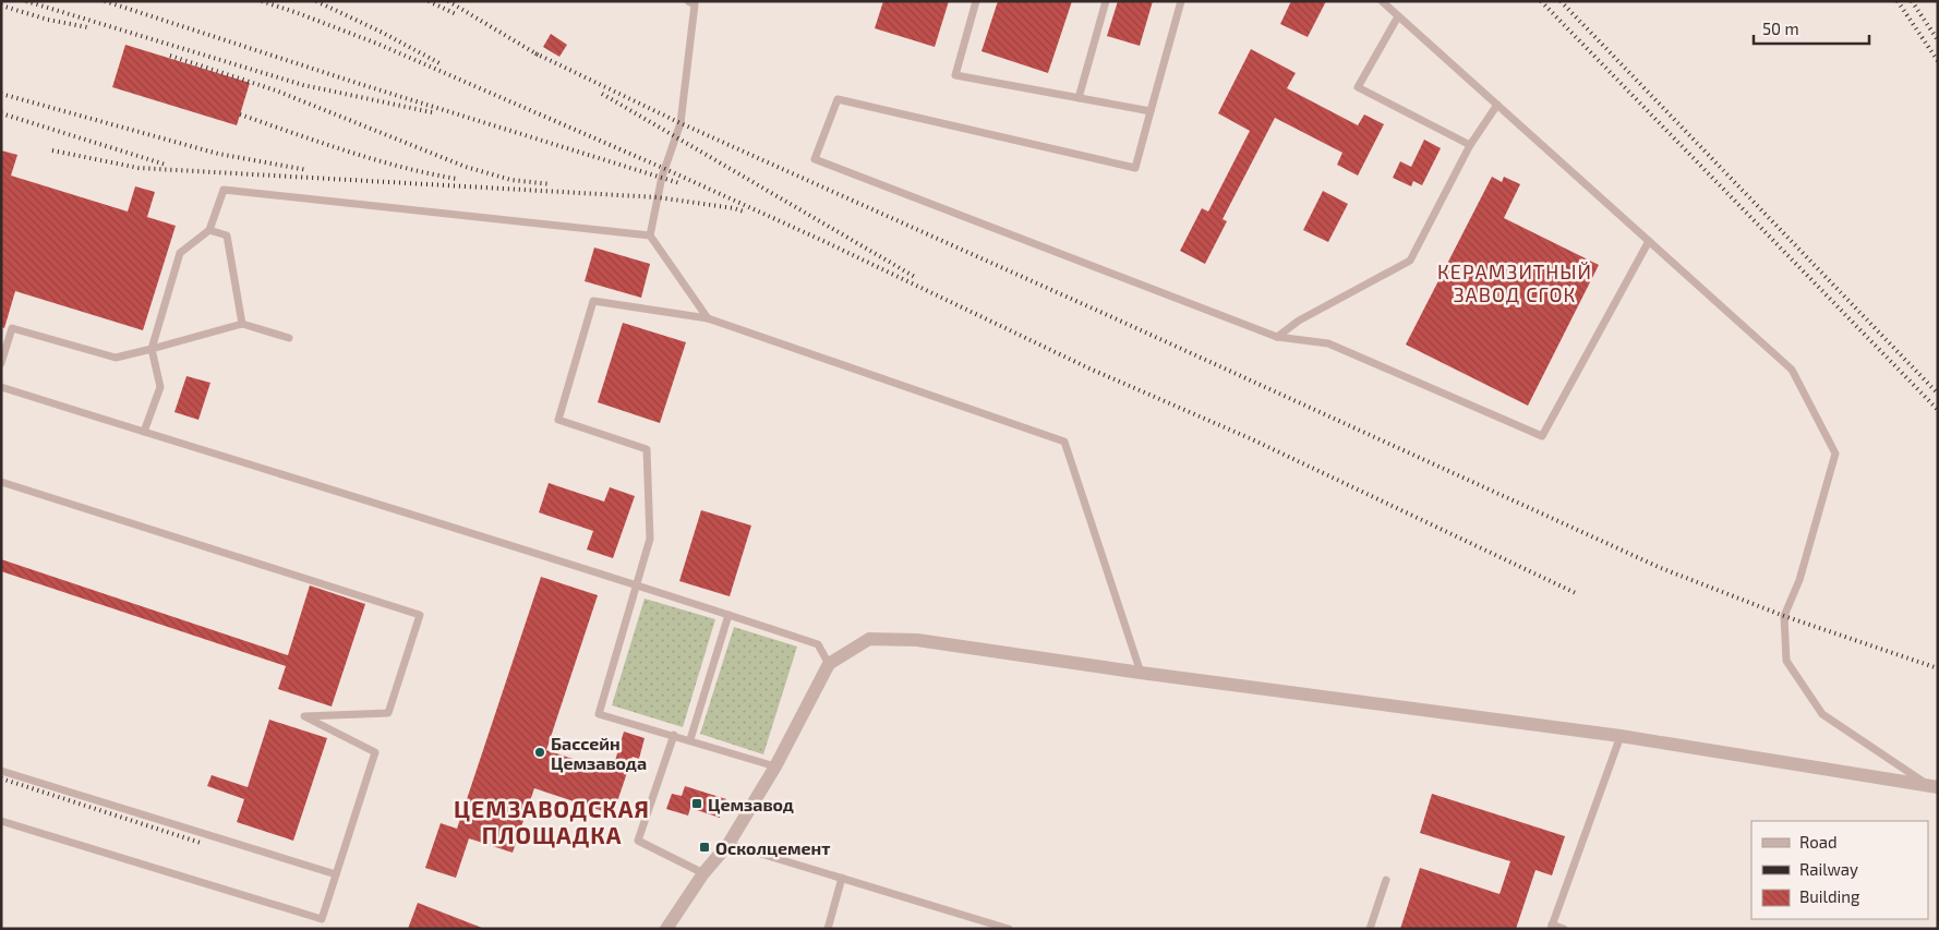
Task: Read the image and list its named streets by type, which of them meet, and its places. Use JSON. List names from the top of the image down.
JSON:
{
  "districts": ["КЕРАМЗИТНЫЙ ЗАВОД СГОК", "ЦЕМЗАВОДСКАЯ ПЛОЩАДКА"],
  "places": {
    "other": ["Бассейн Цемзавода"],
    "transit": ["Цемзавод", "Осколцемент"]
  },
  "legend": ["Road", "Railway", "Building"],
  "scale_bar": "50 m"
}
